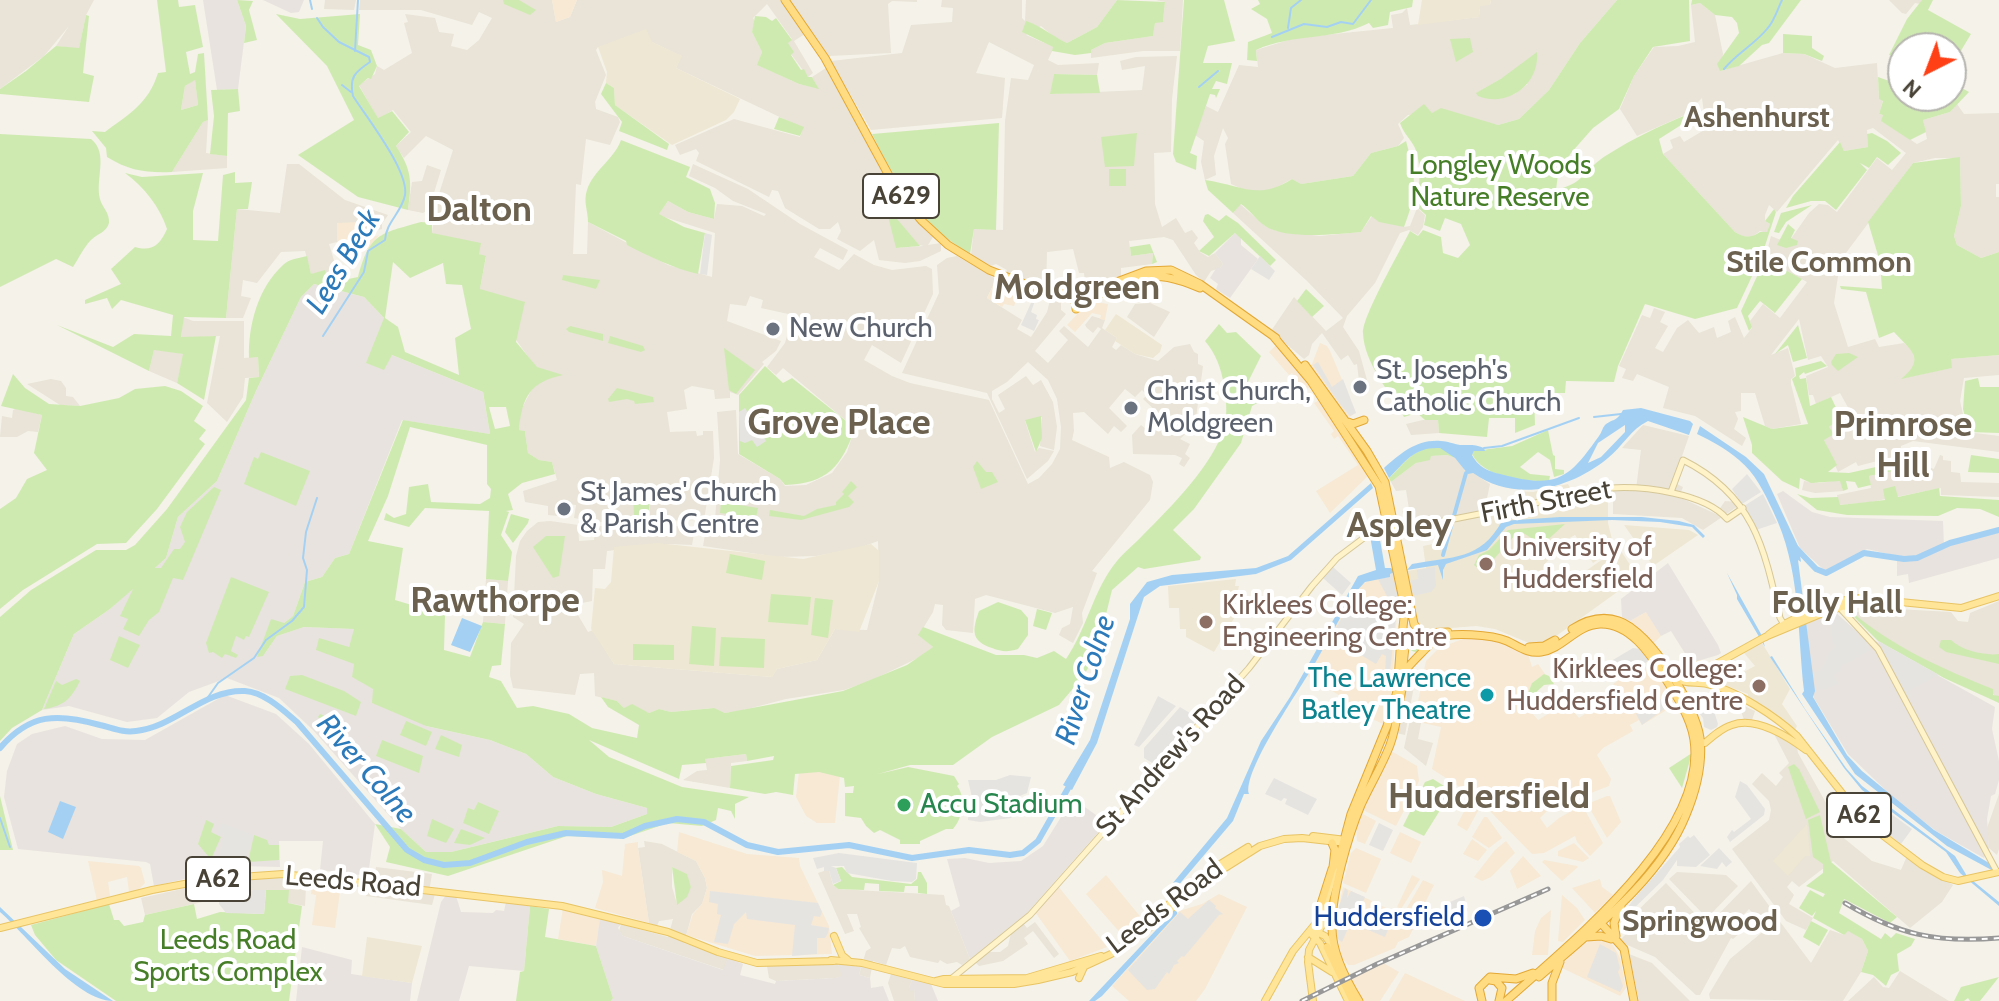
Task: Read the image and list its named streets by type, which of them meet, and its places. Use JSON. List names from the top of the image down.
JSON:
{
  "streets": {
    "highway": ["A629"],
    "main road": [
      "Firth Street",
      "St Andrew's Road",
      "A62",
      "Leeds Road"
    ]
  },
  "crossings": [
    ["A629", "Firth Street"],
    ["St Andrew's Road", "Leeds Road"]
  ],
  "districts": [
    "Ashenhurst",
    "Dalton",
    "Stile Common",
    "Moldgreen",
    "Grove Place",
    "Primrose Hill",
    "Aspley",
    "Rawthorpe",
    "Folly Hall",
    "Huddersfield",
    "Springwood"
  ],
  "water": ["Lees Beck", "River Colne"],
  "parks": ["Longley Woods Nature Reserve", "Leeds Road Sports Complex"],
  "places": [
    "New Church",
    "St. Joseph's Catholic Church",
    "Christ Church, Moldgreen",
    "St James' Church & Parish Centre",
    "University of Huddersfield",
    "Kirklees College: Engineering Centre",
    "Kirklees College: Huddersfield Centre",
    "The Lawrence Batley Theatre",
    "Accu Stadium",
    "Huddersfield"
  ],
  "north": "bottom left"
}
